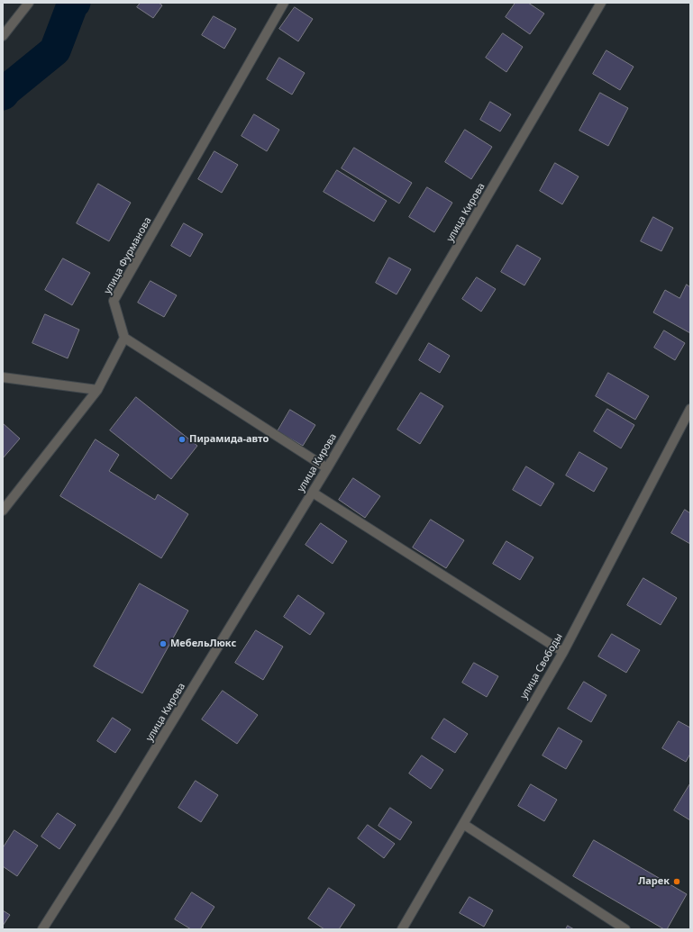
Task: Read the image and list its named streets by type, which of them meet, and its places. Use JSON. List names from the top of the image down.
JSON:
{
  "streets": {
    "street": ["улица Кирова", "улица Фурманова", "улица Свободы"]
  },
  "places": ["Пирамида-авто", "МебельЛюкс", "Ларек"]
}
